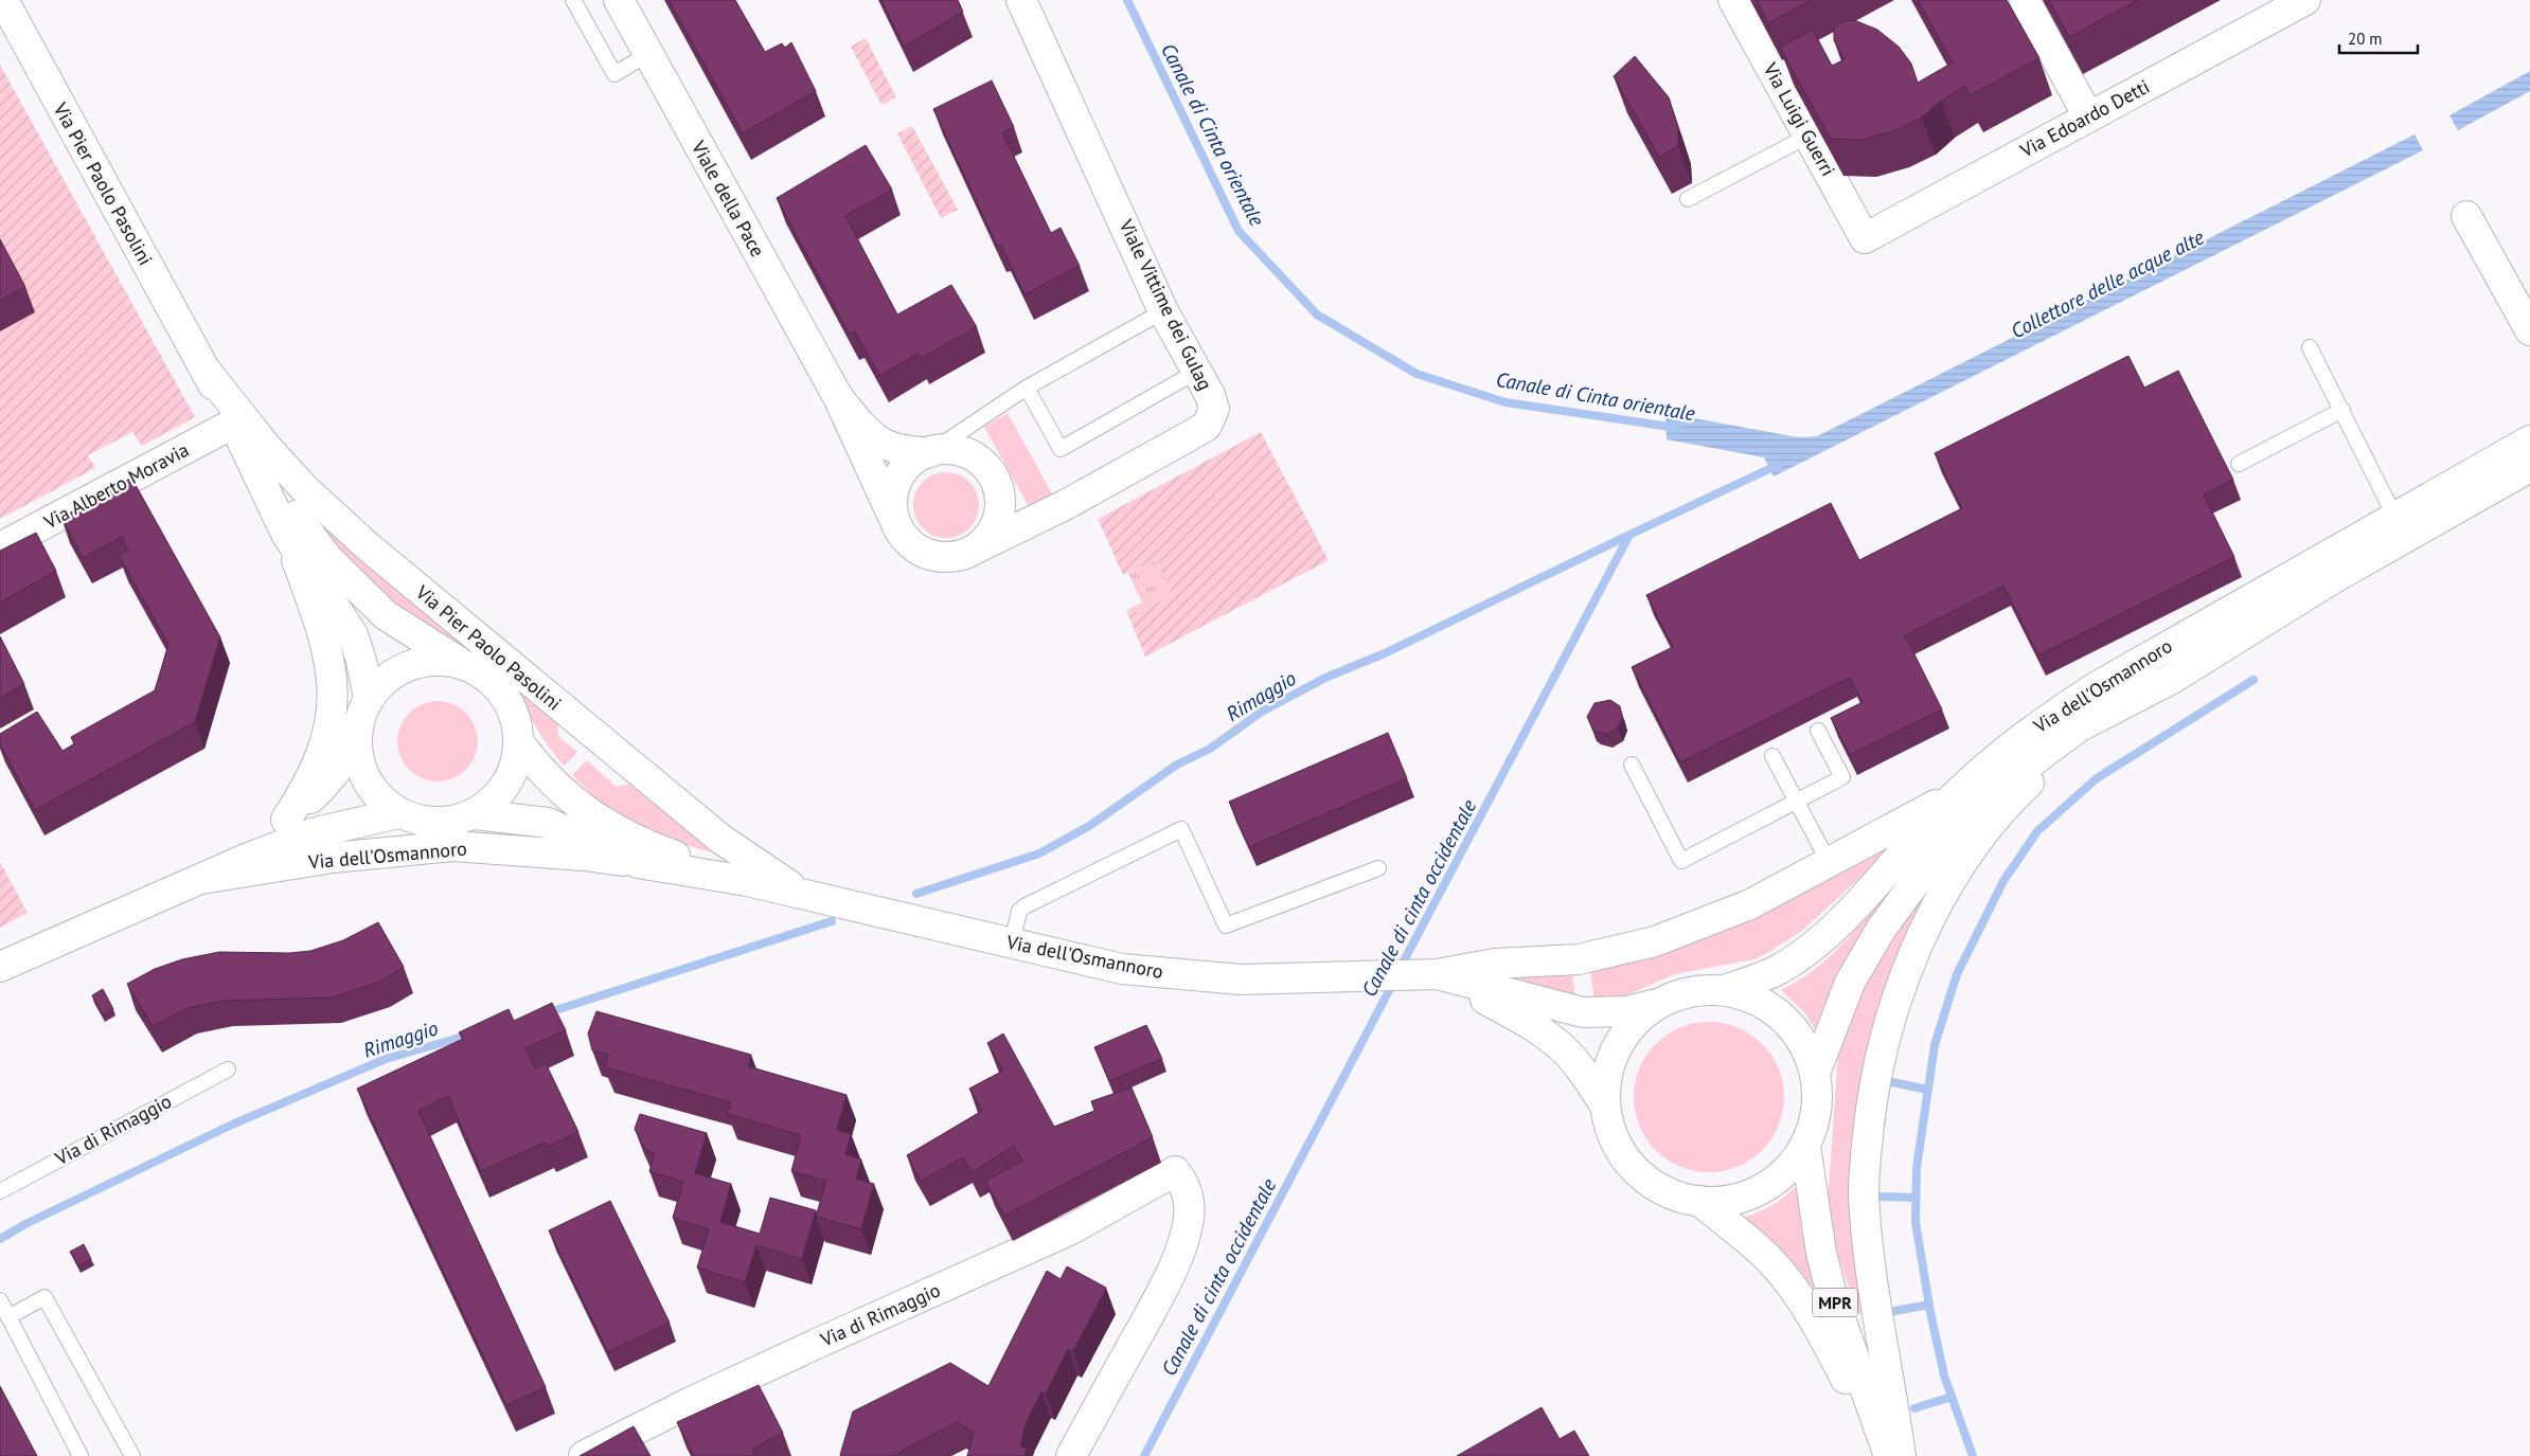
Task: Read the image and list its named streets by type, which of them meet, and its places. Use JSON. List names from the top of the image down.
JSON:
{
  "streets": {
    "main road": [
      "Via Edoardo Detti",
      "Via Luigi Guerri",
      "Via Pier Paolo Pasolini",
      "Viale della Pace",
      "Viale Vittime dei Gulag",
      "Via Alberto Moravia",
      "Via dell'Osmannoro",
      "Via di Rimaggio",
      "MPR"
    ]
  },
  "crossings": [
    ["Via Edoardo Detti", "Via Luigi Guerri"],
    ["Via Pier Paolo Pasolini", "Via Alberto Moravia"],
    ["Via Pier Paolo Pasolini", "Via dell'Osmannoro"],
    ["Viale della Pace", "Viale Vittime dei Gulag"],
    ["Via dell'Osmannoro", "MPR"]
  ],
  "water": [
    "Canale di Cinta orientale",
    "Collettore delle acque alte",
    "Rimaggio",
    "Canale di cinta occidentale"
  ],
  "scale_bar": "20 m"
}
